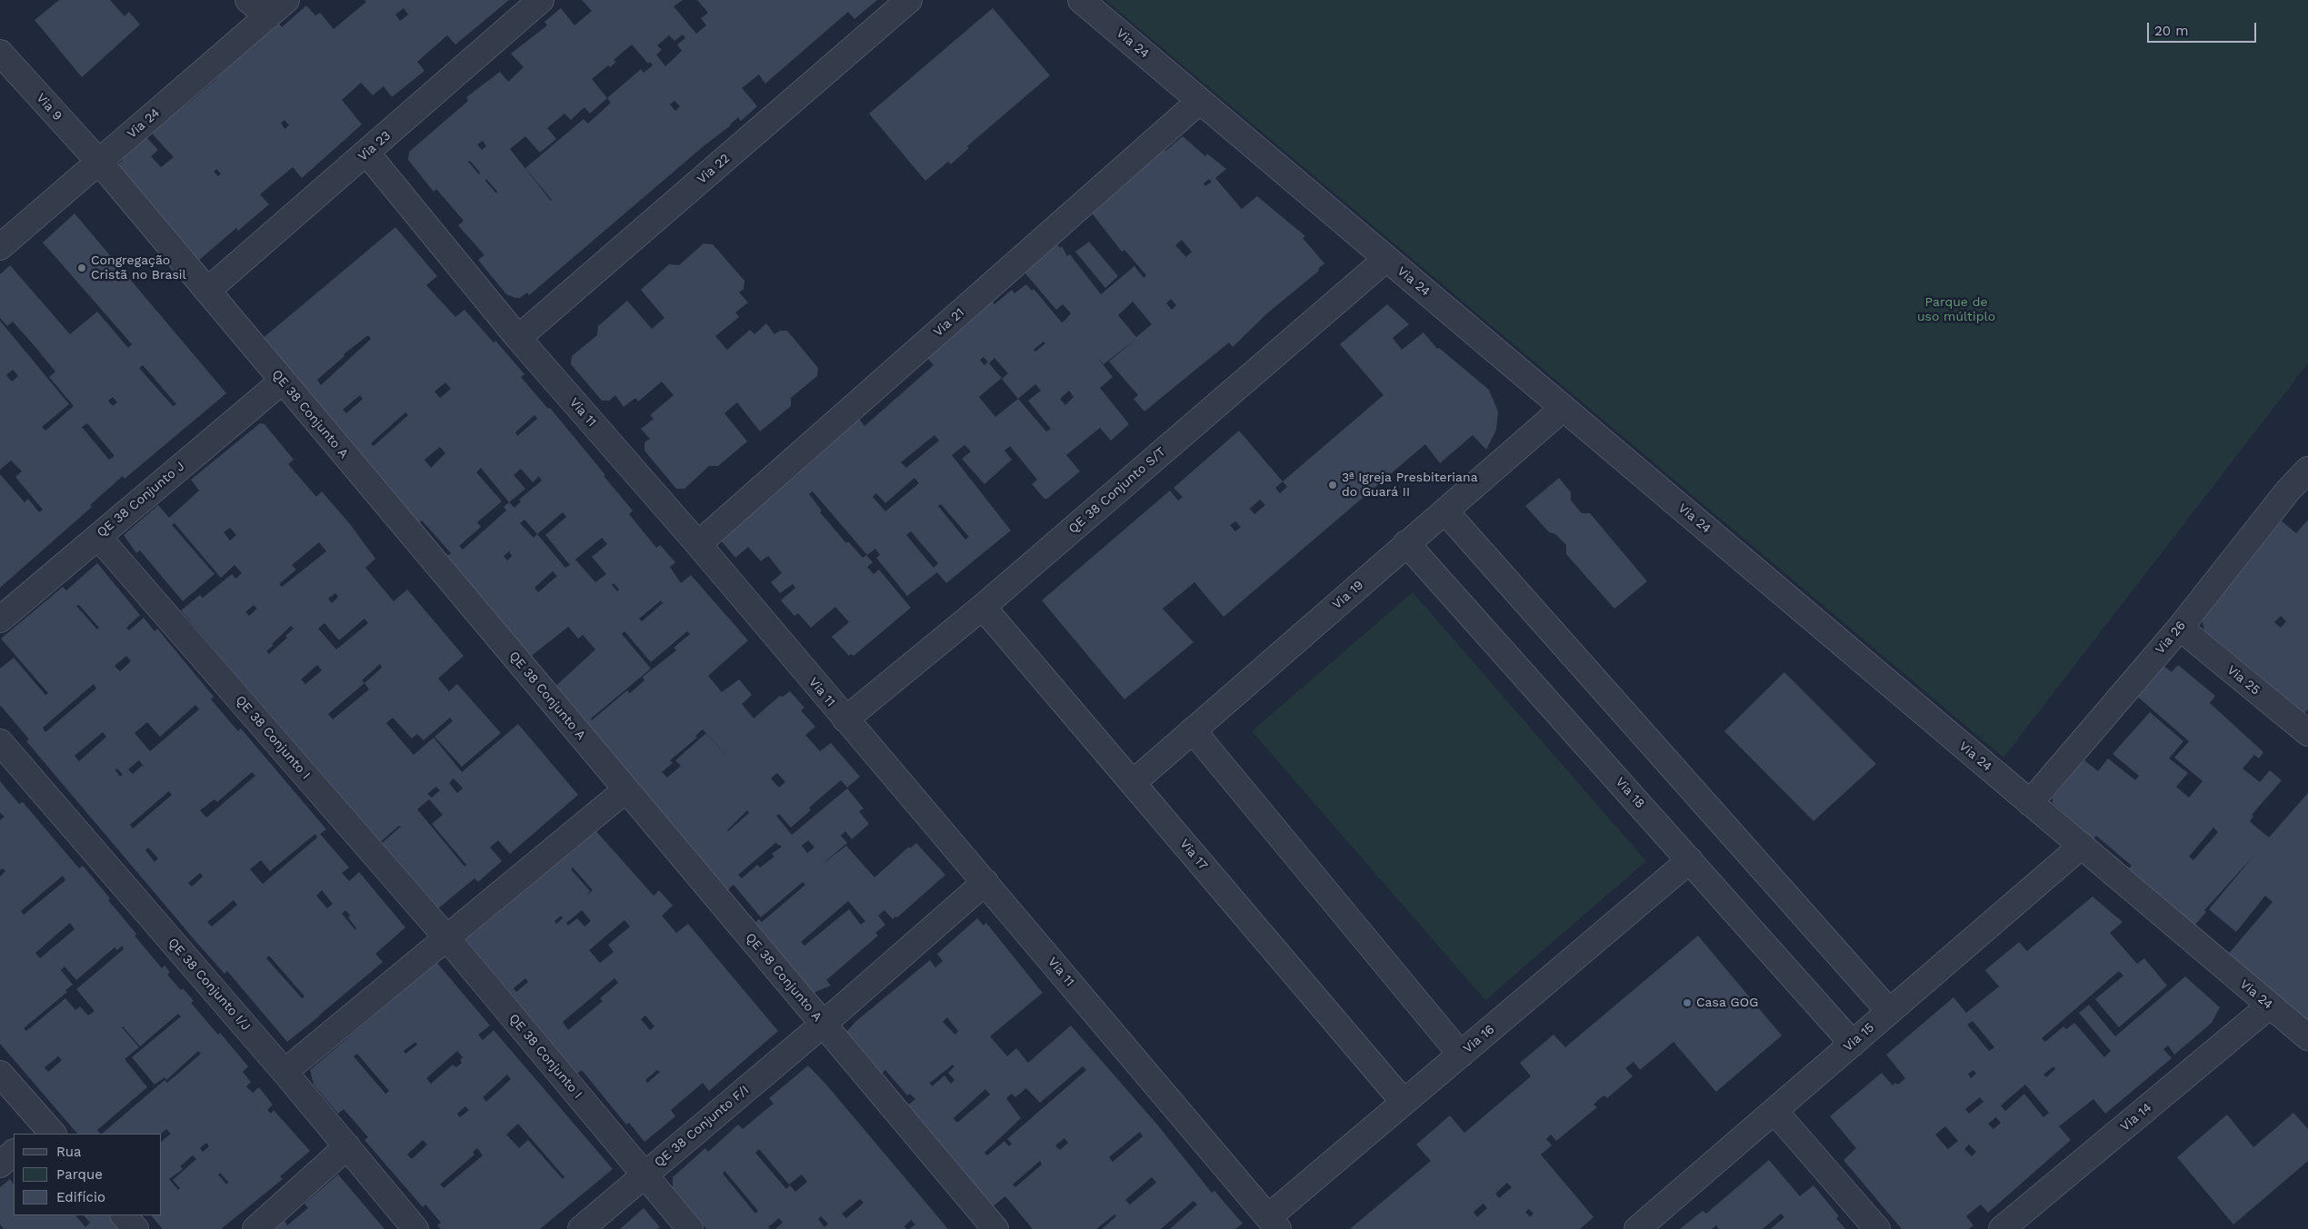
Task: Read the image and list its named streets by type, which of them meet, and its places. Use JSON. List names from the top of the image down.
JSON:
{
  "streets": {
    "street": [
      "Via 24",
      "Via 9",
      "Via 23",
      "Via 22",
      "Via 21",
      "Via 11",
      "QE 38 Conjunto A",
      "QE 38 Conjunto S/T",
      "QE 38 Conjunto J",
      "Via 19",
      "Via 26",
      "Via 25",
      "QE 38 Conjunto I",
      "Via 18",
      "Via 17",
      "QE 38 Conjunto I/J",
      "Via 15",
      "Via 16",
      "Via 14",
      "QE 38 Conjunto F/I"
    ]
  },
  "crossings": [
    ["Via 24", "Via 9"],
    ["Via 24", "Via 21"],
    ["Via 24", "QE 38 Conjunto A"],
    ["Via 24", "QE 38 Conjunto S/T"],
    ["Via 24", "Via 19"],
    ["Via 24", "Via 26"],
    ["Via 24", "Via 15"],
    ["Via 24", "Via 14"],
    ["Via 9", "QE 38 Conjunto A"],
    ["Via 23", "Via 11"],
    ["Via 23", "QE 38 Conjunto A"],
    ["Via 22", "Via 11"],
    ["Via 21", "Via 11"],
    ["Via 11", "QE 38 Conjunto S/T"],
    ["Via 11", "Via 16"],
    ["Via 11", "QE 38 Conjunto F/I"],
    ["QE 38 Conjunto A", "QE 38 Conjunto J"],
    ["QE 38 Conjunto A", "QE 38 Conjunto F/I"],
    ["QE 38 Conjunto S/T", "Via 17"],
    ["QE 38 Conjunto J", "QE 38 Conjunto I"],
    ["Via 19", "Via 18"],
    ["Via 19", "Via 17"],
    ["Via 26", "Via 25"],
    ["QE 38 Conjunto I", "QE 38 Conjunto F/I"],
    ["Via 18", "Via 15"],
    ["Via 18", "Via 16"],
    ["Via 17", "Via 16"]
  ],
  "parks": ["Parque de uso múltiplo"],
  "places": ["Congregação Cristã no Brasil", "3ª Igreja Presbiteriana do Guará II", "Casa GOG"],
  "legend": ["Rua", "Parque", "Edifício"],
  "scale_bar": "20 m"
}
